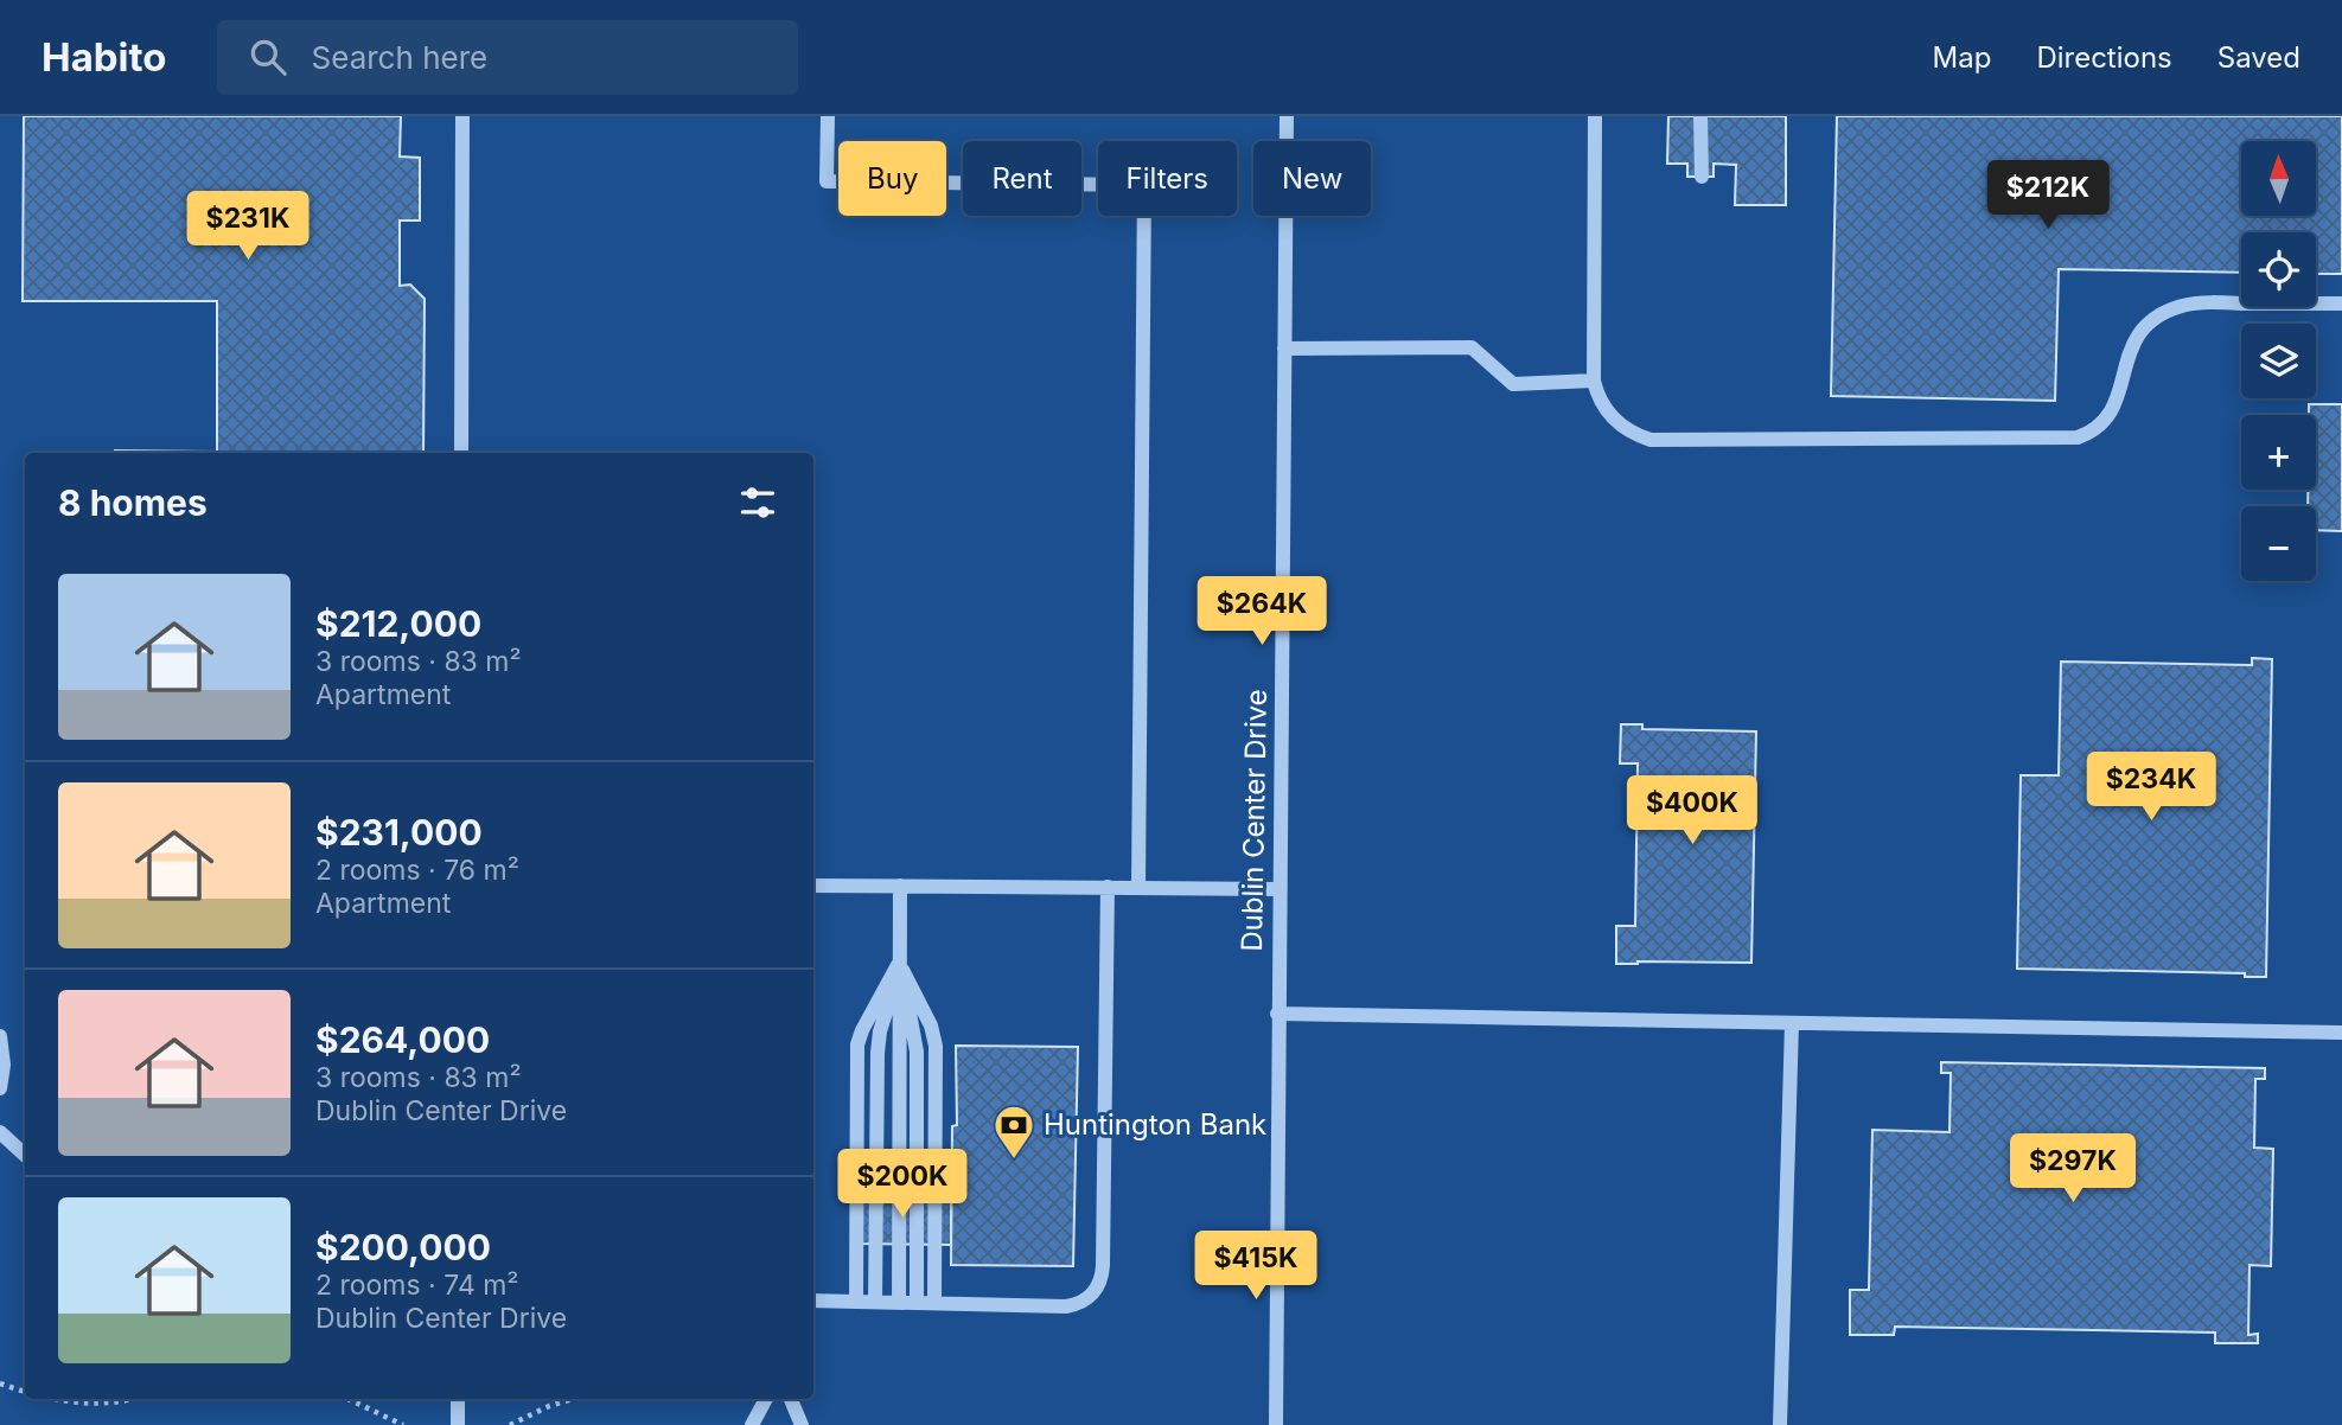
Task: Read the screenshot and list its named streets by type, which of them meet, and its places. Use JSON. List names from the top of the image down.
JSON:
{
  "streets": {
    "street": ["Dublin Center Drive"]
  },
  "places": {
    "bank": ["Huntington Bank"]
  },
  "north": "top",
  "page": {
    "header": "Habito",
    "search": "Search here",
    "nav": ["Map", "Directions", "Saved"],
    "map_buttons": ["+", "−"],
    "chip": [
      "Buy",
      "Rent",
      "Filters",
      "New"
    ],
    "price": [
      "$212K",
      "$231K",
      "$264K",
      "$234K",
      "$400K",
      "$297K",
      "$200K",
      "$415K"
    ],
    "heading": "8 homes",
    "list": [
      {
        "name": "$212,000",
        "note": "3 rooms · 83 m² · Apartment"
      },
      {
        "name": "$231,000",
        "note": "2 rooms · 76 m² · Apartment"
      },
      {
        "name": "$264,000",
        "note": "3 rooms · 83 m² · Dublin Center Drive"
      },
      {
        "name": "$200,000",
        "note": "2 rooms · 74 m² · Dublin Center Drive"
      }
    ]
  }
}
